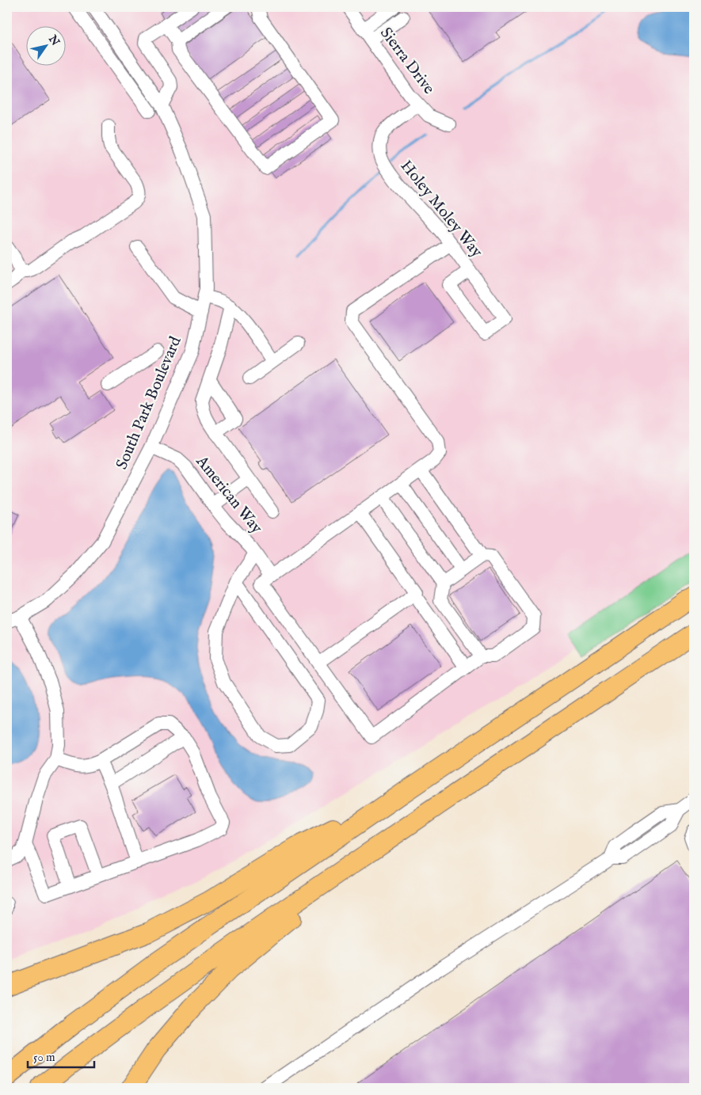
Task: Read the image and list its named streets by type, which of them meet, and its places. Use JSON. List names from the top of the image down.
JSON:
{
  "streets": {
    "street": [
      "Sierra Drive",
      "Holey Moley Way",
      "South Park Boulevard",
      "American Way"
    ]
  },
  "crossings": [
    ["Sierra Drive", "Holey Moley Way"],
    ["South Park Boulevard", "American Way"]
  ],
  "scale_bar": "50 m",
  "north": "top right"
}
